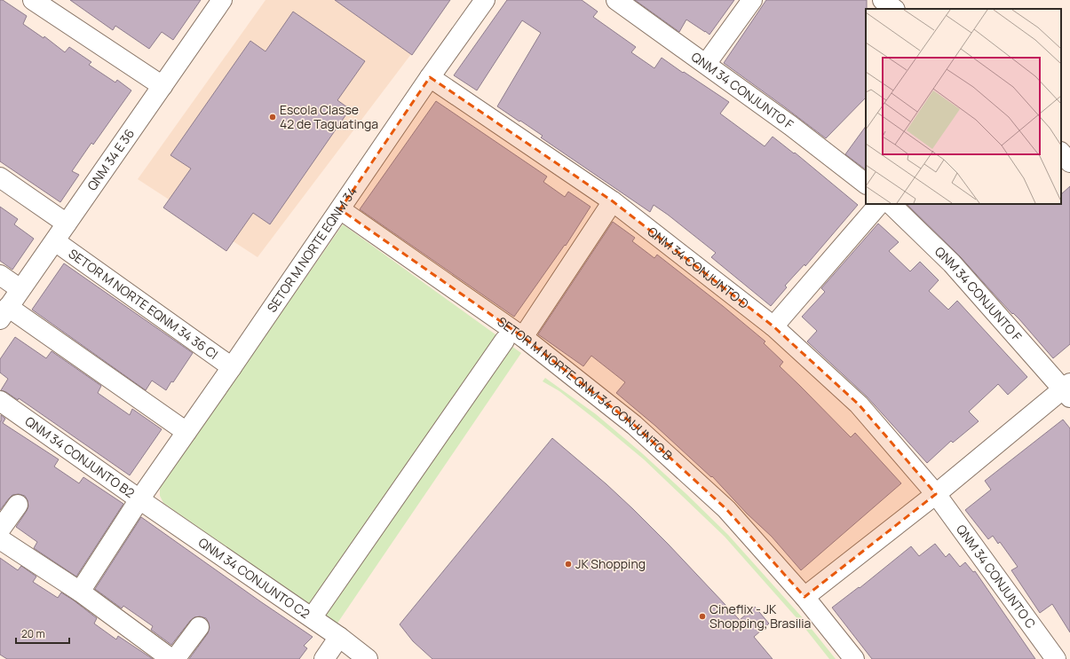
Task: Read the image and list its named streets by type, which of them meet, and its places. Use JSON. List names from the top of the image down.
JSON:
{
  "streets": {
    "street": [
      "QNM 34 CONJUNTO F",
      "QNM 34 E 36",
      "SETOR M NORTE EQNM 34",
      "QNM 34 CONJUNTO D",
      "SETOR M NORTE EQNM 34 36 CI",
      "SETOR M NORTE QNM 34 CONJUNTO B",
      "QNM 34 CONJUNTO B2",
      "QNM 34 CONJUNTO C",
      "QNM 34 CONJUNTO C2"
    ]
  },
  "crossings": [
    ["QNM 34 E 36", "SETOR M NORTE EQNM 34 36 CI"],
    ["SETOR M NORTE EQNM 34", "QNM 34 CONJUNTO D"],
    ["SETOR M NORTE EQNM 34", "SETOR M NORTE EQNM 34 36 CI"],
    ["SETOR M NORTE EQNM 34", "SETOR M NORTE QNM 34 CONJUNTO B"],
    ["SETOR M NORTE EQNM 34", "QNM 34 CONJUNTO B2"],
    ["SETOR M NORTE EQNM 34", "QNM 34 CONJUNTO C2"],
    ["QNM 34 CONJUNTO D", "QNM 34 CONJUNTO C"],
    ["QNM 34 CONJUNTO B2", "QNM 34 CONJUNTO C2"]
  ],
  "places": ["Escola Classe 42 de Taguatinga", "JK Shopping", "Cineflix - JK Shopping, Brasilia"],
  "scale_bar": "20 m"
}
